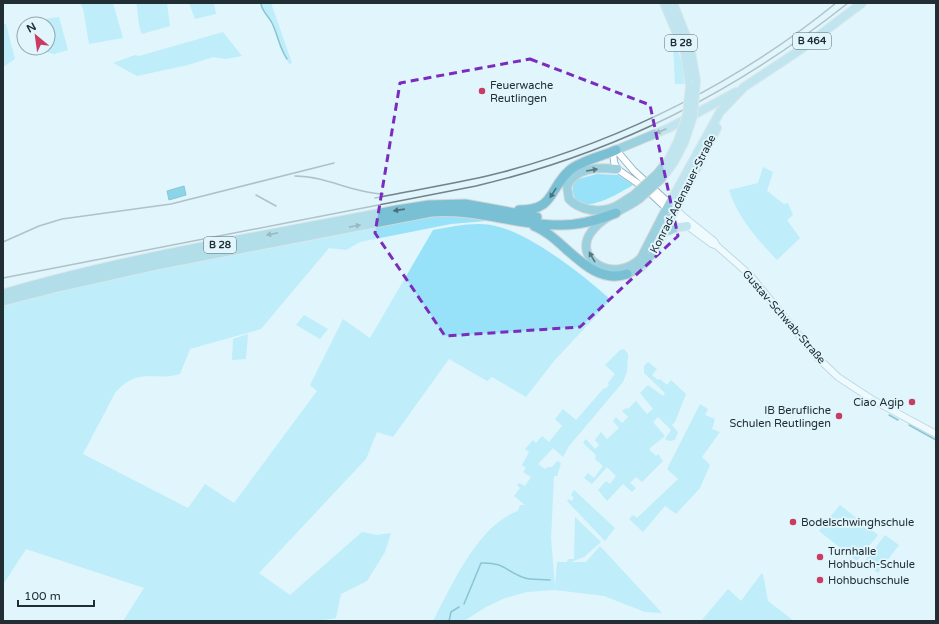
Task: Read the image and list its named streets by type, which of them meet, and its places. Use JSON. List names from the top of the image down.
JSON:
{
  "streets": {
    "highway": ["B 464", "B 28"],
    "main road": ["Konrad-Adenauer-Straße"],
    "street": ["Gustav-Schwab-Straße"]
  },
  "crossings": [
    ["B 464", "B 28"],
    ["B 464", "Konrad-Adenauer-Straße"],
    ["Konrad-Adenauer-Straße", "Gustav-Schwab-Straße"]
  ],
  "places": [
    "Feuerwache Reutlingen",
    "Ciao Agip",
    "IB Berufliche Schulen Reutlingen",
    "Bodelschwinghschule",
    "Turnhalle Hohbuch-Schule",
    "Hohbuchschule"
  ],
  "scale_bar": "100 m",
  "north": "top left"
}
